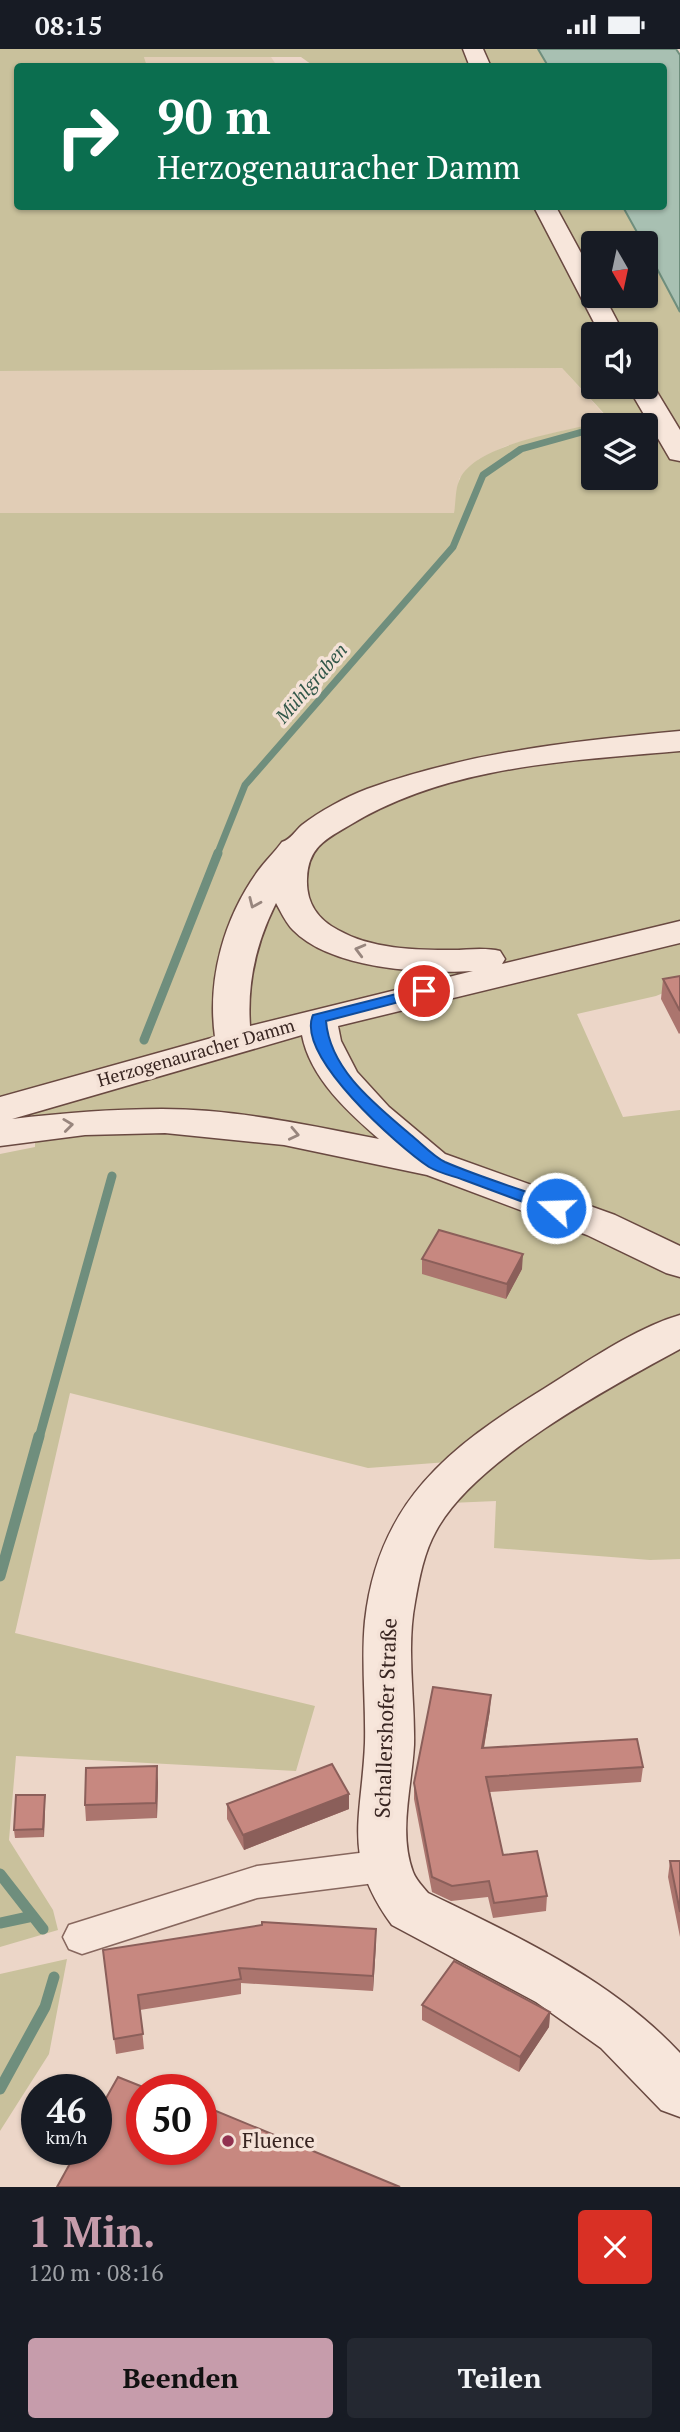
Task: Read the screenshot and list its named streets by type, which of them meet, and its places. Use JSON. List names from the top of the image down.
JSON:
{
  "streets": {
    "main road": ["Herzogenauracher Damm", "Schallershofer Straße"]
  },
  "water": ["Mühlgraben"],
  "places": ["Fluence"],
  "north": "bottom",
  "page": {
    "status": "08:15",
    "turn": ["90 m", "Herzogenauracher Damm"],
    "speed": "46 km/h",
    "limit": "50",
    "heading": ["1 Min.", "120 m · 08:16"],
    "buttons": ["Beenden", "Teilen"]
  }
}
